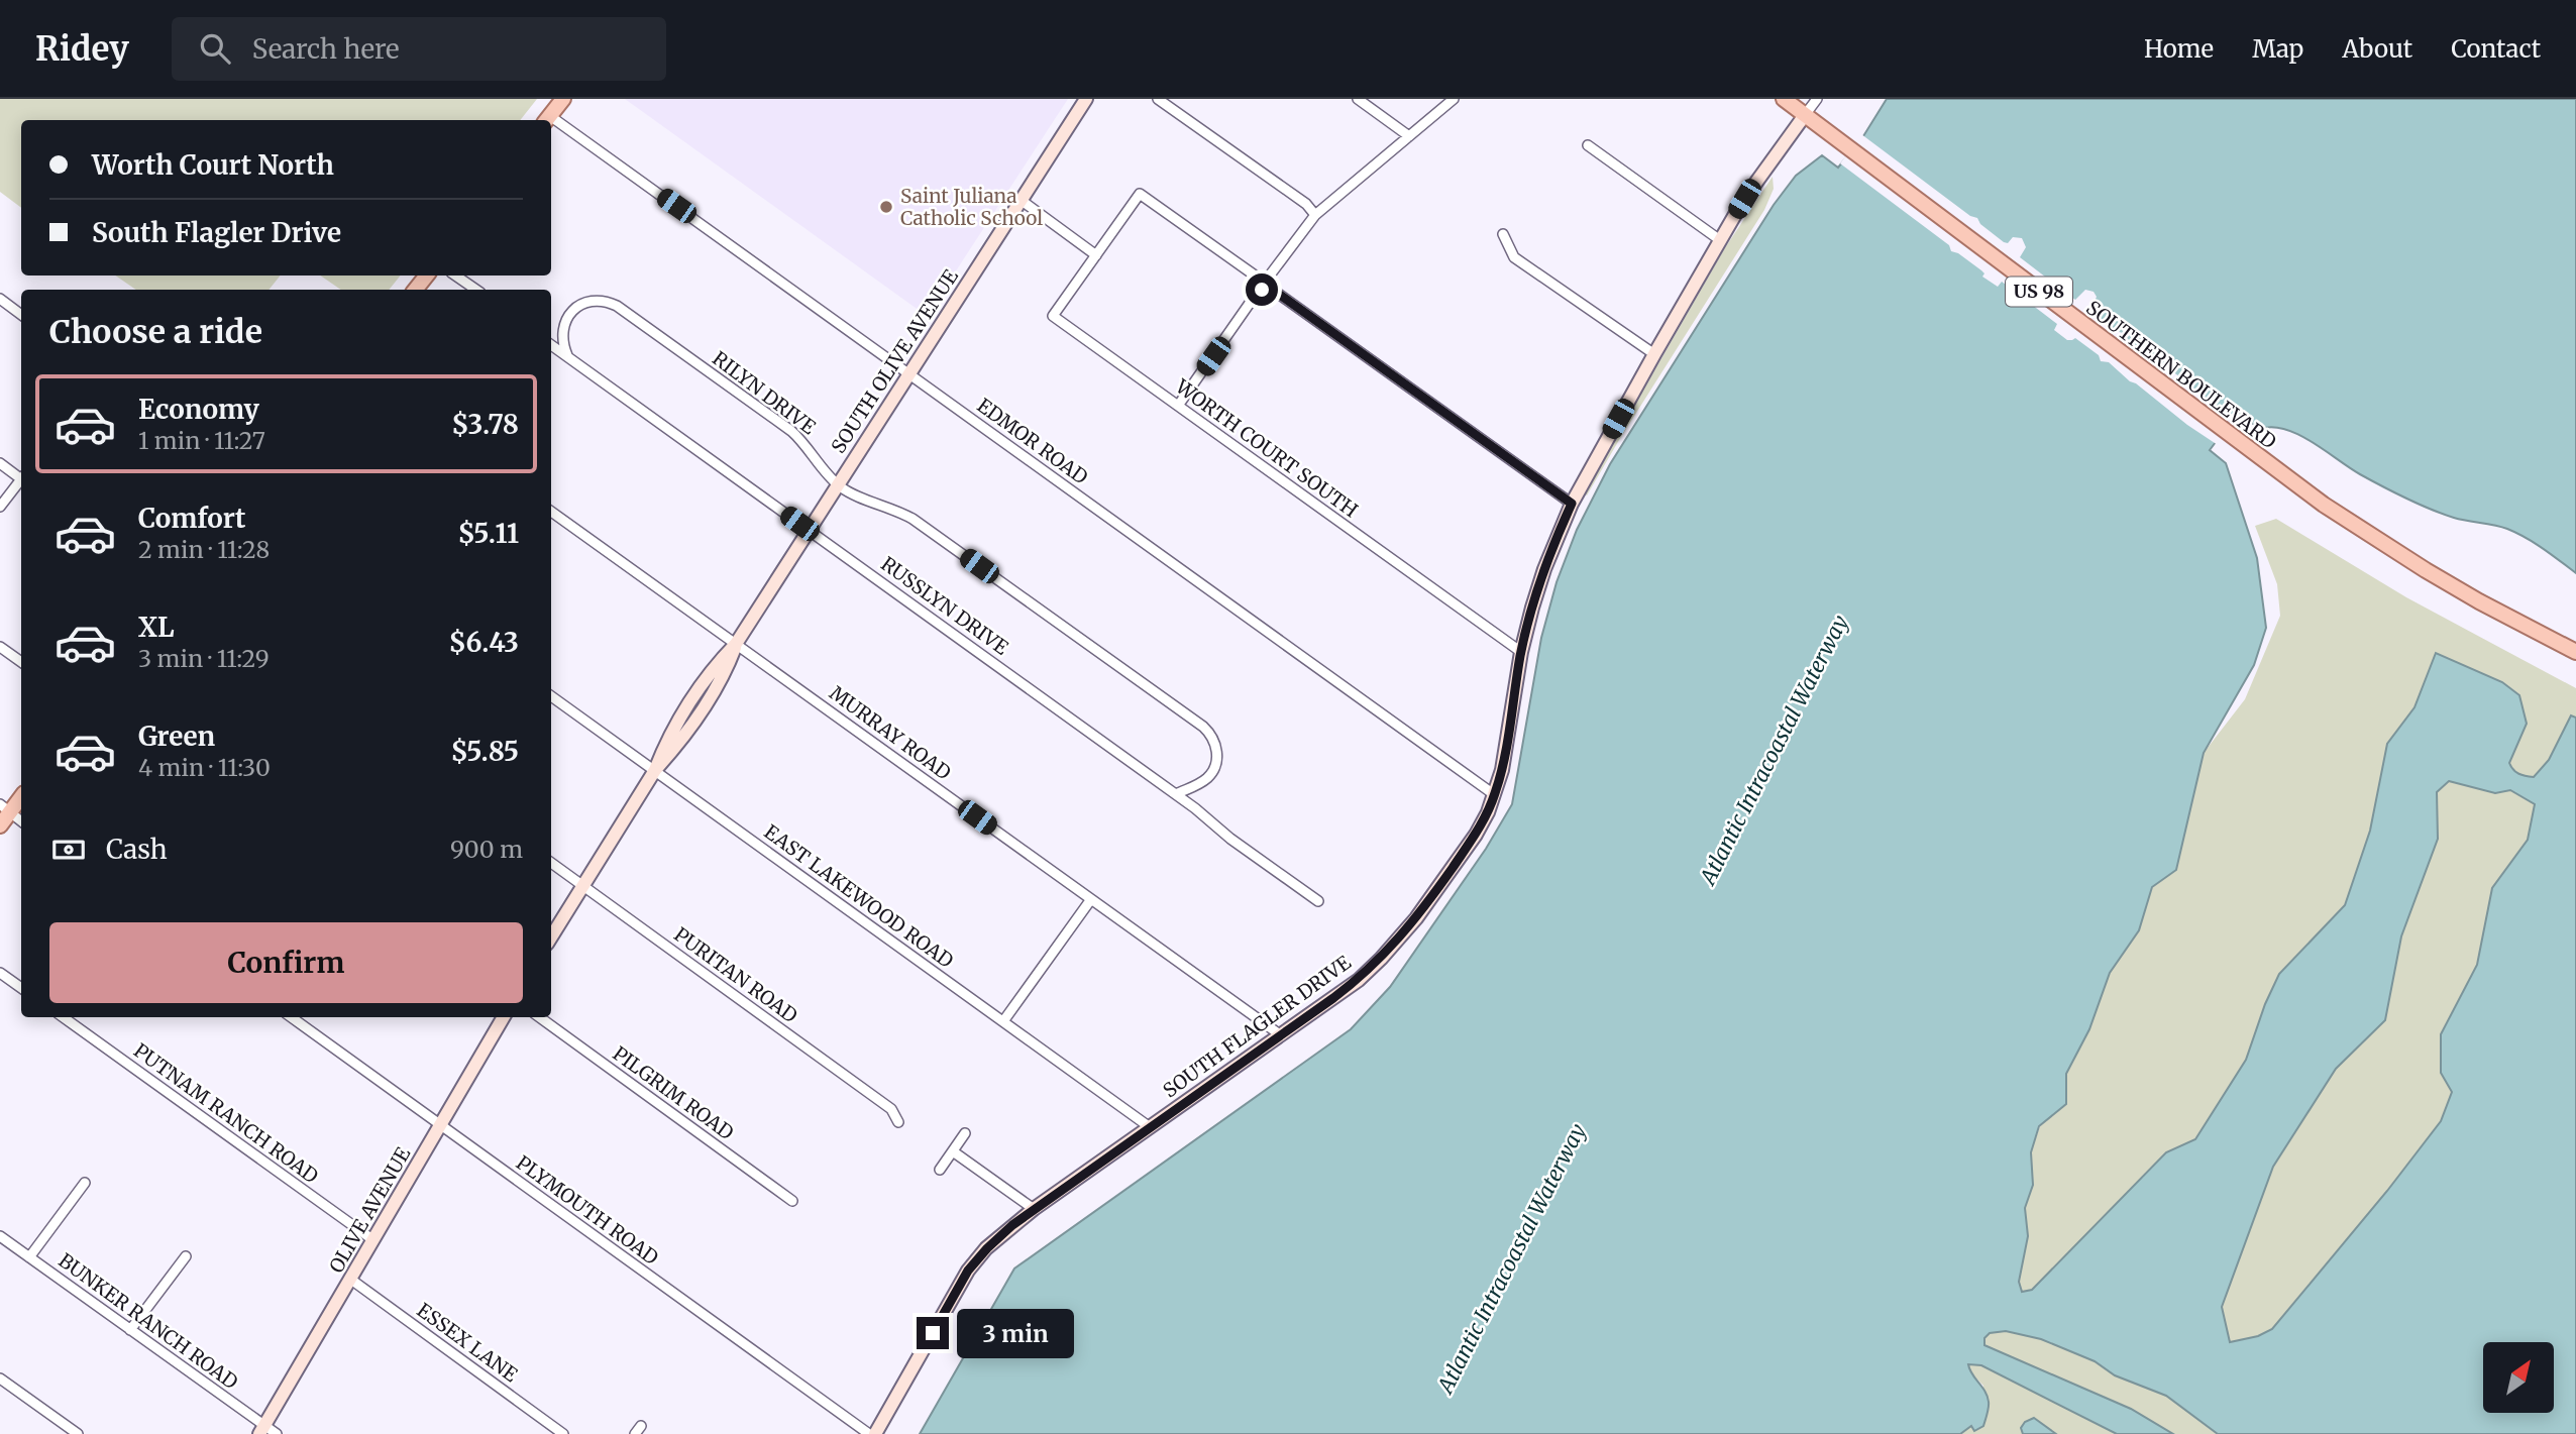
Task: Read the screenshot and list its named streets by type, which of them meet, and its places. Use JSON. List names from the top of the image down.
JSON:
{
  "streets": {
    "main road": ["US 98", "SOUTHERN BOULEVARD"],
    "street": [
      "SOUTH OLIVE AVENUE",
      "RILYN DRIVE",
      "EDMOR ROAD",
      "WORTH COURT SOUTH",
      "RUSSLYN DRIVE",
      "MURRAY ROAD",
      "EAST LAKEWOOD ROAD",
      "PURITAN ROAD",
      "SOUTH FLAGLER DRIVE",
      "PILGRIM ROAD",
      "PUTNAM RANCH ROAD",
      "OLIVE AVENUE",
      "PLYMOUTH ROAD",
      "BUNKER RANCH ROAD",
      "ESSEX LANE"
    ]
  },
  "crossings": [
    ["SOUTH OLIVE AVENUE", "RILYN DRIVE"],
    ["SOUTH OLIVE AVENUE", "EDMOR ROAD"],
    ["SOUTH OLIVE AVENUE", "RUSSLYN DRIVE"],
    ["SOUTH OLIVE AVENUE", "MURRAY ROAD"],
    ["SOUTHERN BOULEVARD", "SOUTH FLAGLER DRIVE"],
    ["RILYN DRIVE", "RUSSLYN DRIVE"],
    ["EDMOR ROAD", "SOUTH FLAGLER DRIVE"],
    ["WORTH COURT SOUTH", "SOUTH FLAGLER DRIVE"],
    ["MURRAY ROAD", "SOUTH FLAGLER DRIVE"],
    ["EAST LAKEWOOD ROAD", "SOUTH FLAGLER DRIVE"],
    ["SOUTH FLAGLER DRIVE", "PLYMOUTH ROAD"],
    ["PUTNAM RANCH ROAD", "OLIVE AVENUE"],
    ["OLIVE AVENUE", "PLYMOUTH ROAD"],
    ["OLIVE AVENUE", "BUNKER RANCH ROAD"],
    ["OLIVE AVENUE", "ESSEX LANE"]
  ],
  "water": ["Atlantic Intracoastal Waterway"],
  "places": ["Saint Juliana Catholic School"],
  "north": "top right",
  "page": {
    "header": "Ridey",
    "search": "Search here",
    "nav": [
      "Home",
      "Map",
      "About",
      "Contact"
    ],
    "banner": ["Worth Court North", "South Flagler Drive"],
    "heading": "Choose a ride",
    "list": [
      {
        "name": "Economy",
        "note": "1 min · 11:27",
        "value": "$3.78"
      },
      {
        "name": "Comfort",
        "note": "2 min · 11:28",
        "value": "$5.11"
      },
      {
        "name": "XL",
        "note": "3 min · 11:29",
        "value": "$6.43"
      },
      {
        "name": "Green",
        "note": "4 min · 11:30",
        "value": "$5.85"
      }
    ],
    "pay": ["Cash", "900 m"],
    "buttons": "Confirm",
    "bubble": "3 min"
  }
}
